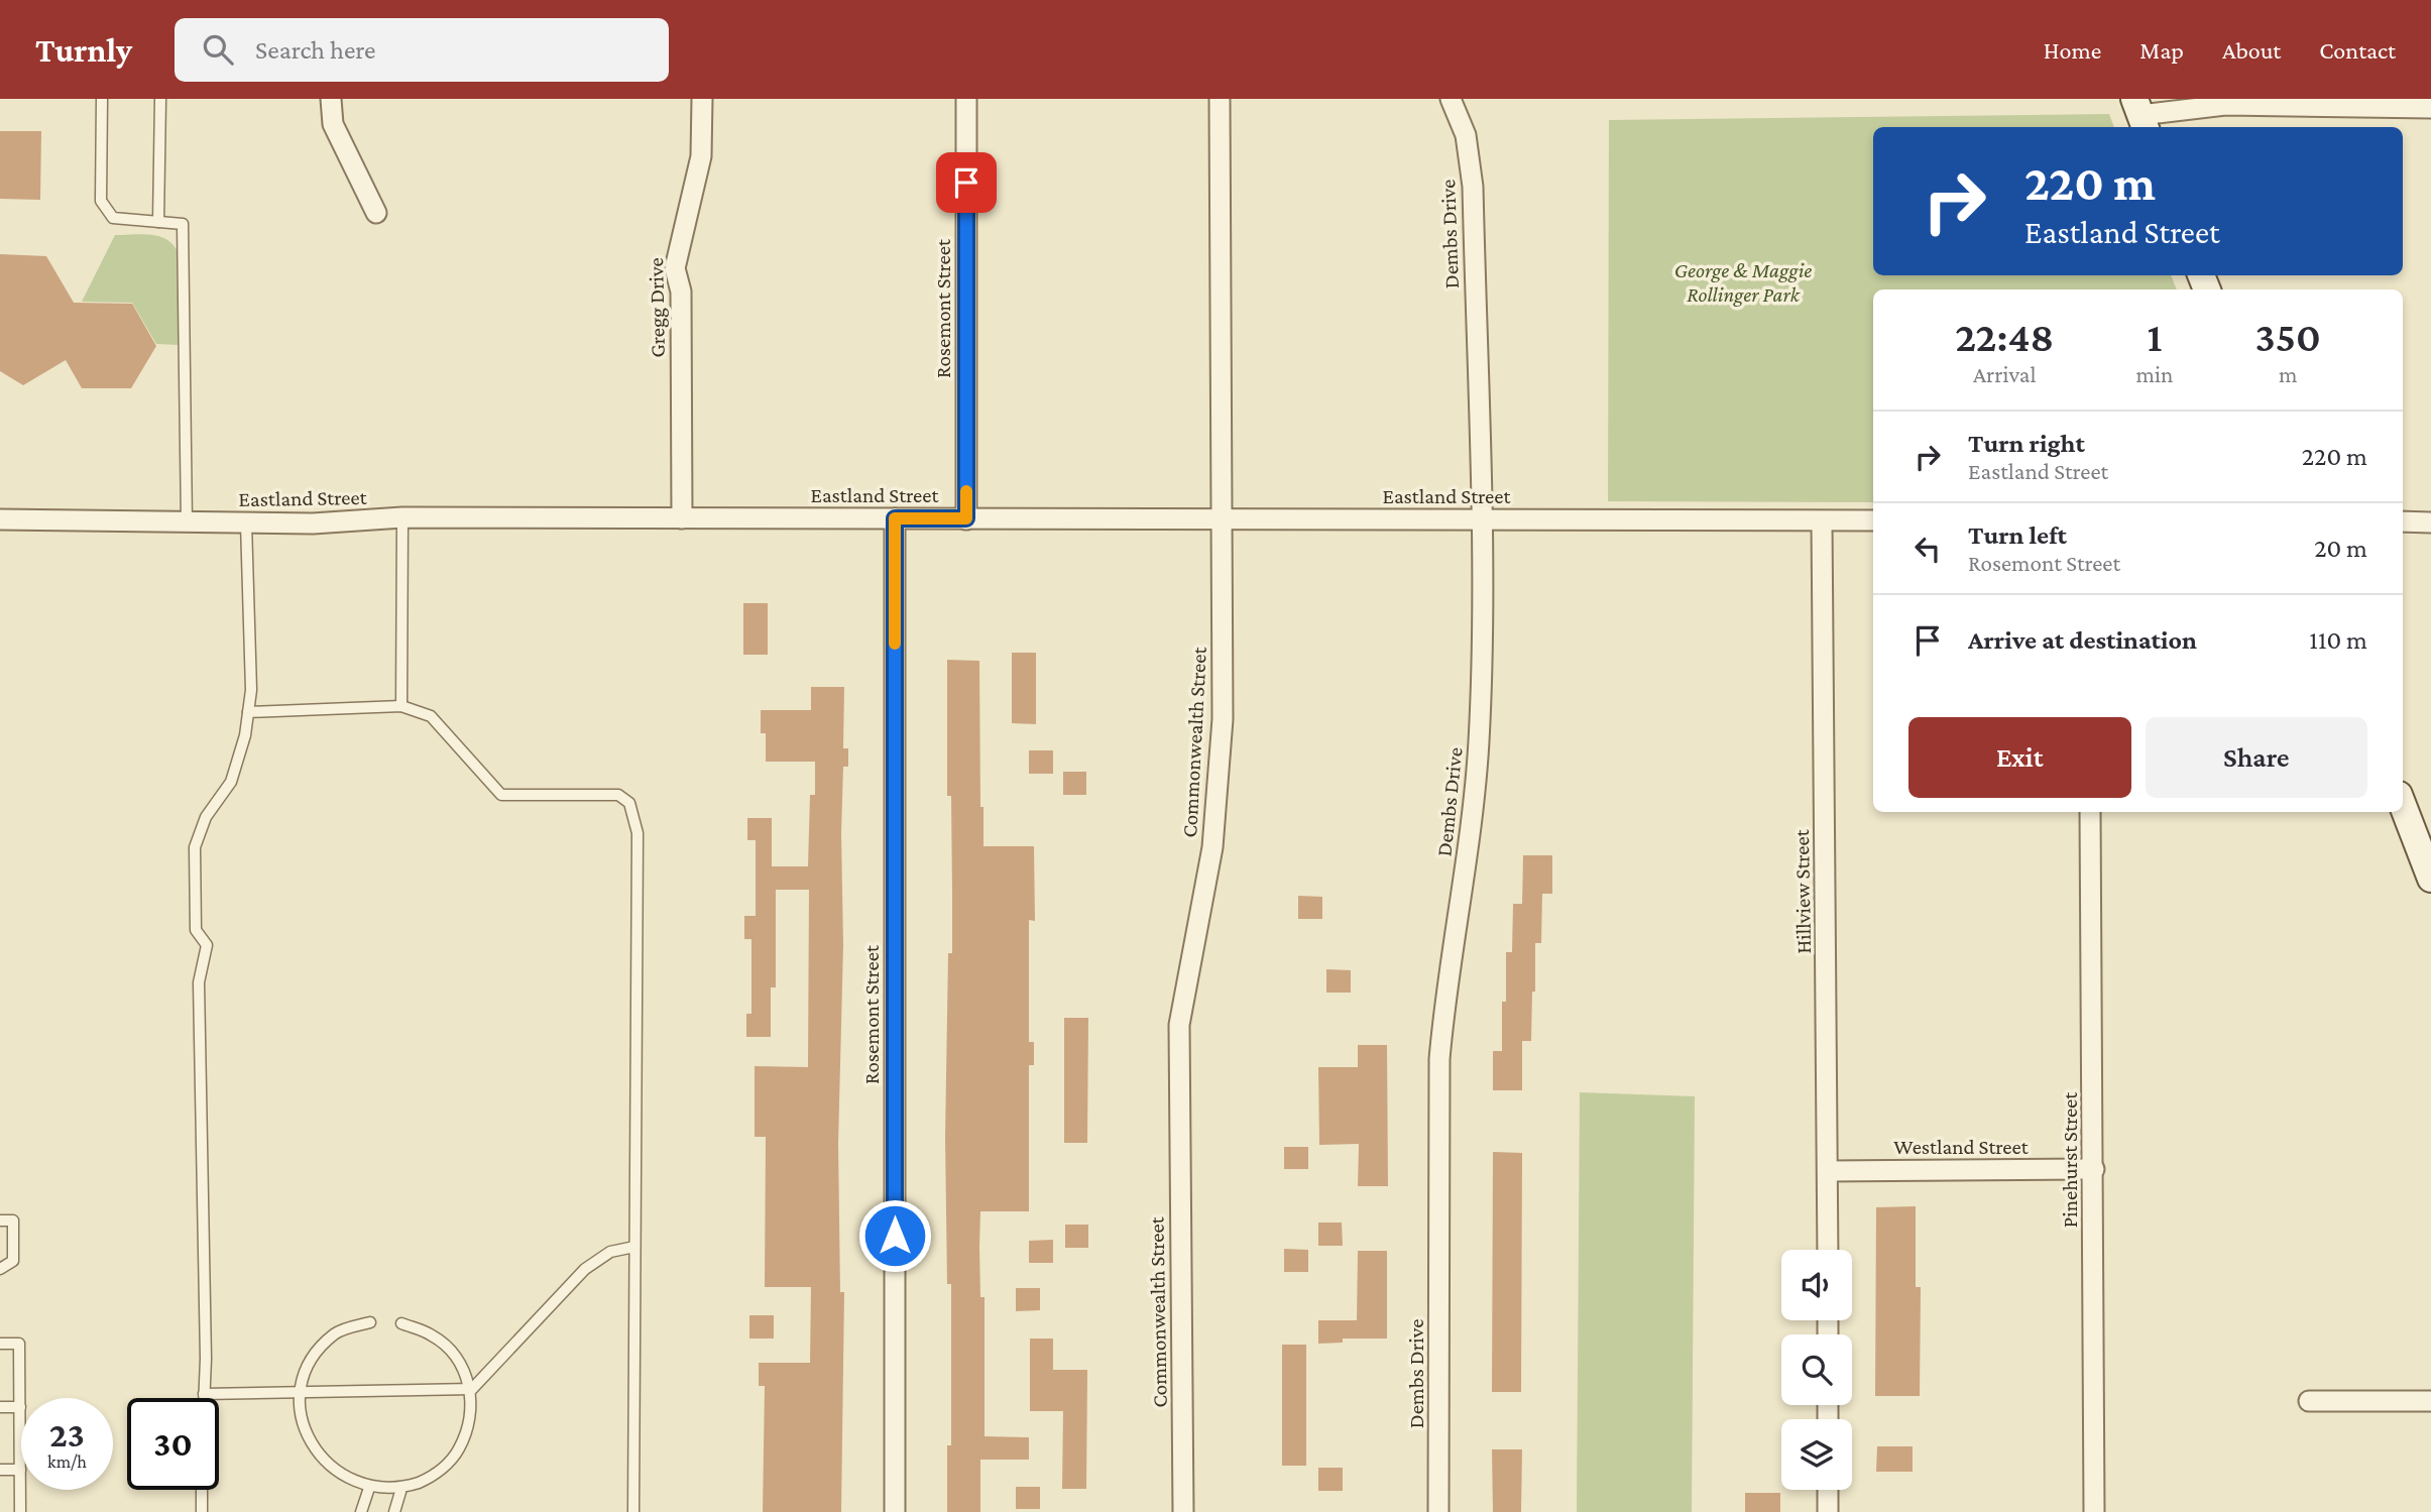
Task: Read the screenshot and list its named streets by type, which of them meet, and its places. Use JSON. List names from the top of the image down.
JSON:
{
  "streets": {
    "street": [
      "Dembs Drive",
      "Gregg Drive",
      "Rosemont Street",
      "Eastland Street",
      "Commonwealth Street",
      "Hillview Street",
      "Westland Street",
      "Pinehurst Street"
    ]
  },
  "crossings": [
    ["Dembs Drive", "Eastland Street"],
    ["Gregg Drive", "Eastland Street"],
    ["Rosemont Street", "Eastland Street"],
    ["Eastland Street", "Commonwealth Street"],
    ["Eastland Street", "Hillview Street"],
    ["Hillview Street", "Westland Street"],
    ["Westland Street", "Pinehurst Street"]
  ],
  "parks": ["George & Maggie Rollinger Park"],
  "page": {
    "header": "Turnly",
    "search": "Search here",
    "nav": [
      "Home",
      "Map",
      "About",
      "Contact"
    ],
    "turn": ["220 m", "Eastland Street"],
    "eta": [
      "22:48",
      "Arrival",
      "1",
      "min",
      "350",
      "m"
    ],
    "list": [
      {
        "name": "Turn right",
        "note": "Eastland Street",
        "value": "220 m"
      },
      {
        "name": "Turn left",
        "note": "Rosemont Street",
        "value": "20 m"
      },
      {
        "name": "Arrive at destination",
        "value": "110 m"
      }
    ],
    "buttons": ["Exit", "Share"],
    "speed": "23 km/h",
    "limit": "30"
  }
}
